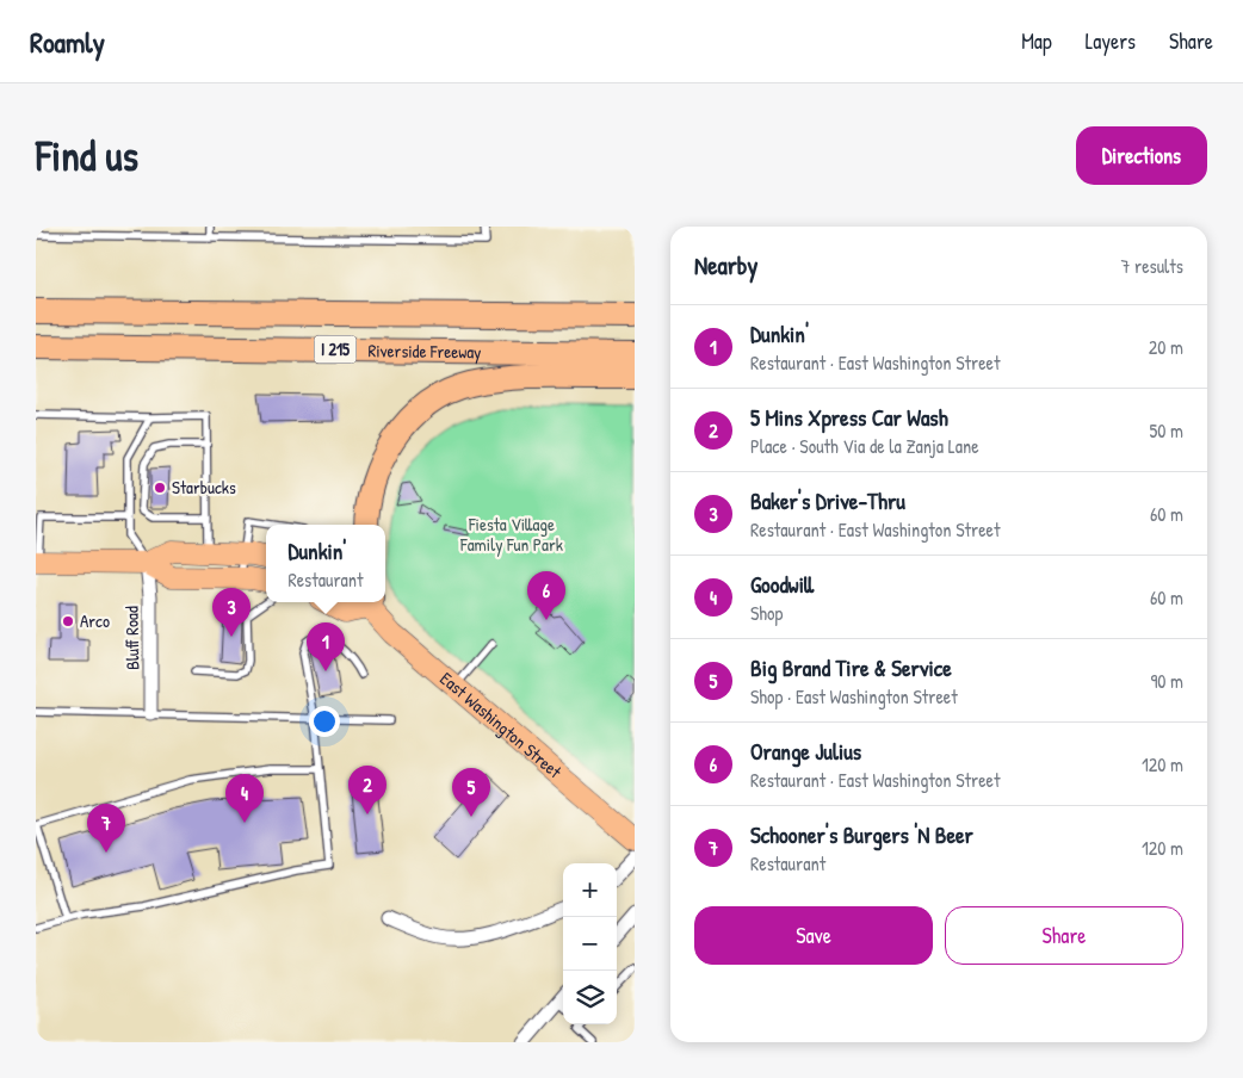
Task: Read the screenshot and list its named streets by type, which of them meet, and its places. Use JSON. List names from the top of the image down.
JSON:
{
  "streets": {
    "highway": ["I 215", "Riverside Freeway"],
    "main road": ["East Washington Street"],
    "street": ["Bluff Road"]
  },
  "parks": ["Fiesta Village Family Fun Park"],
  "places": ["Starbucks", "Arco"],
  "page": {
    "header": "Roamly",
    "nav": ["Map", "Layers", "Share"],
    "buttons": [
      "Directions",
      ["Save", "Share"]
    ],
    "title": "Find us",
    "heading": ["Nearby", "7 results"],
    "list": [
      {
        "mark": "1",
        "name": "Dunkin'",
        "note": "Restaurant · East Washington Street",
        "value": "20 m"
      },
      {
        "mark": "2",
        "name": "5 Mins Xpress Car Wash",
        "note": "Place · South Via de la Zanja Lane",
        "value": "50 m"
      },
      {
        "mark": "3",
        "name": "Baker's Drive-Thru",
        "note": "Restaurant · East Washington Street",
        "value": "60 m"
      },
      {
        "mark": "4",
        "name": "Goodwill",
        "note": "Shop",
        "value": "60 m"
      },
      {
        "mark": "5",
        "name": "Big Brand Tire & Service",
        "note": "Shop · East Washington Street",
        "value": "90 m"
      },
      {
        "mark": "6",
        "name": "Orange Julius",
        "note": "Restaurant · East Washington Street",
        "value": "120 m"
      },
      {
        "mark": "7",
        "name": "Schooner's Burgers 'N Beer",
        "note": "Restaurant",
        "value": "120 m"
      }
    ],
    "popup": ["Dunkin'", "Restaurant"],
    "pins": [
      "6",
      "3",
      "1",
      "2",
      "5",
      "4",
      "7"
    ],
    "map_buttons": ["+", "−"]
  }
}
